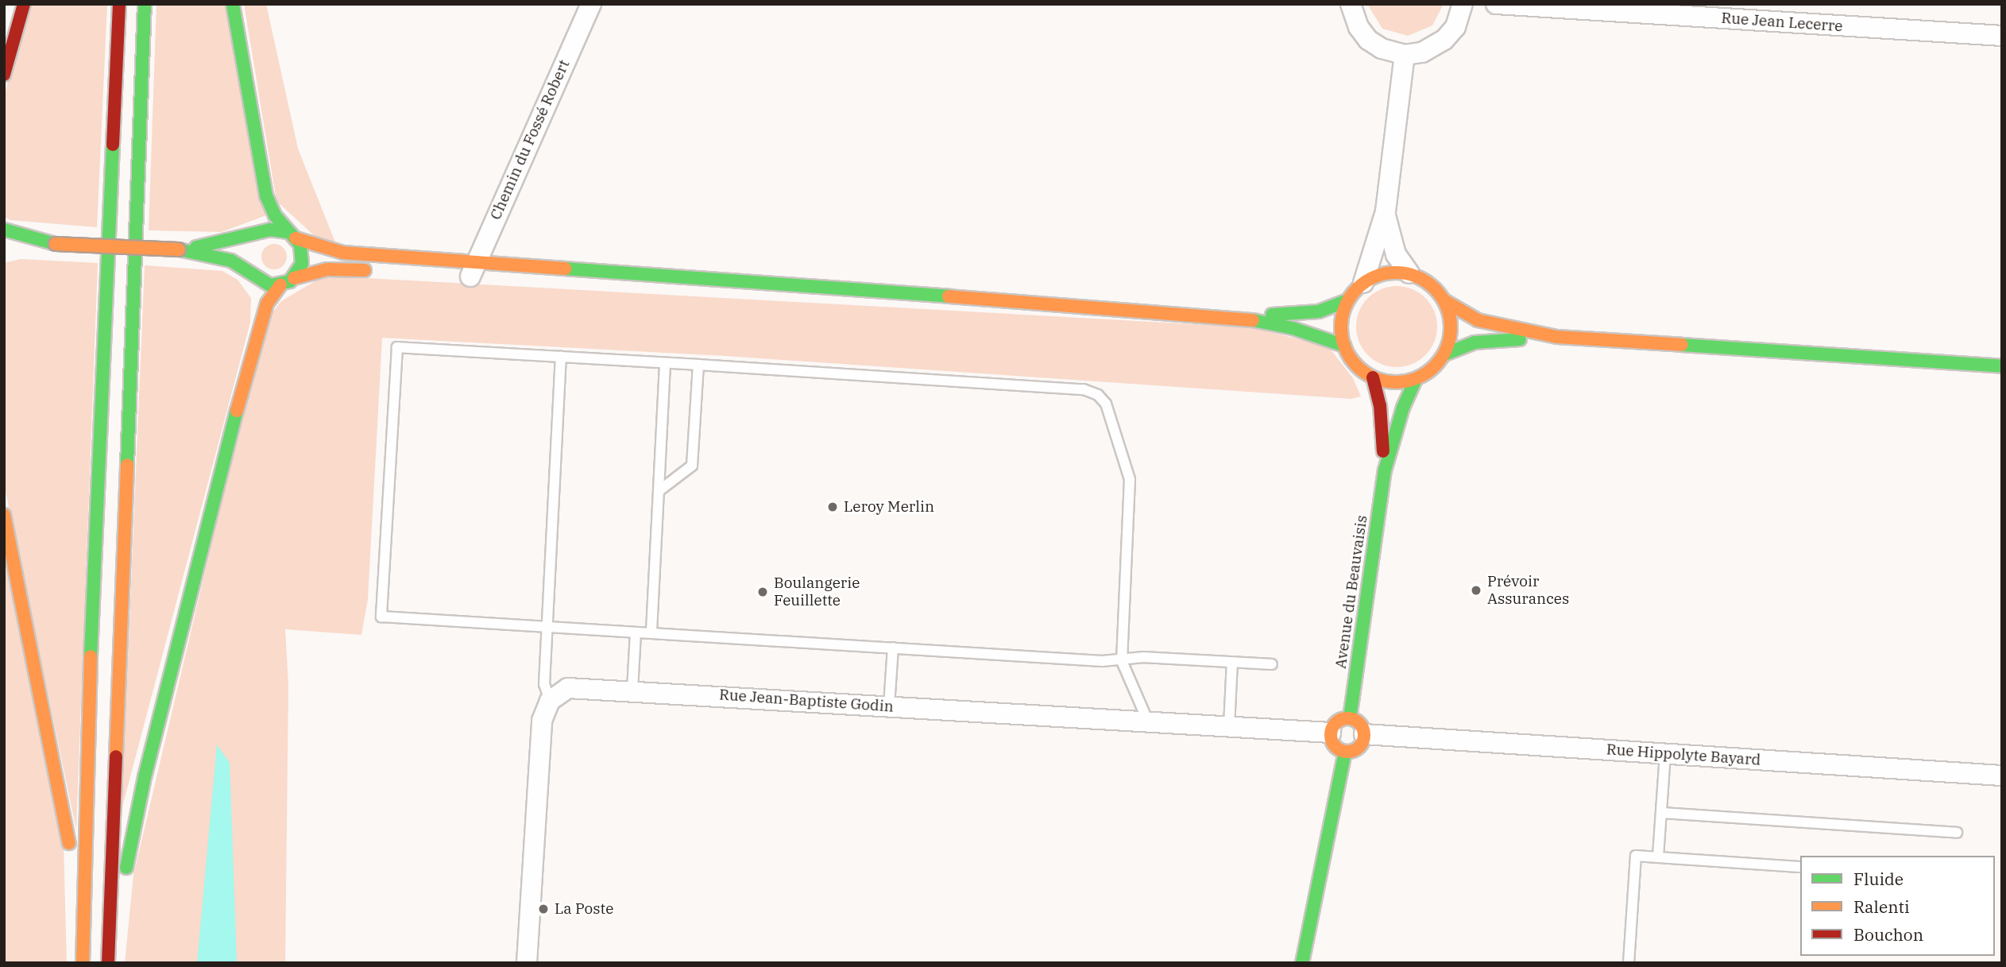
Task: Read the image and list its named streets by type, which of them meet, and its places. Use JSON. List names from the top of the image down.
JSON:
{
  "streets": {
    "main road": ["Avenue du Beauvaisis"],
    "street": [
      "Rue Jean Lecerre",
      "Chemin du Fossé Robert",
      "Rue Jean-Baptiste Godin",
      "Rue Hippolyte Bayard"
    ]
  },
  "crossings": [
    ["Avenue du Beauvaisis", "Rue Jean-Baptiste Godin"],
    ["Avenue du Beauvaisis", "Rue Hippolyte Bayard"],
    ["Rue Jean-Baptiste Godin", "Rue Hippolyte Bayard"]
  ],
  "places": [
    "Leroy Merlin",
    "Prévoir Assurances",
    "Boulangerie Feuillette",
    "La Poste"
  ],
  "legend": ["Fluide", "Ralenti", "Bouchon"]
}
